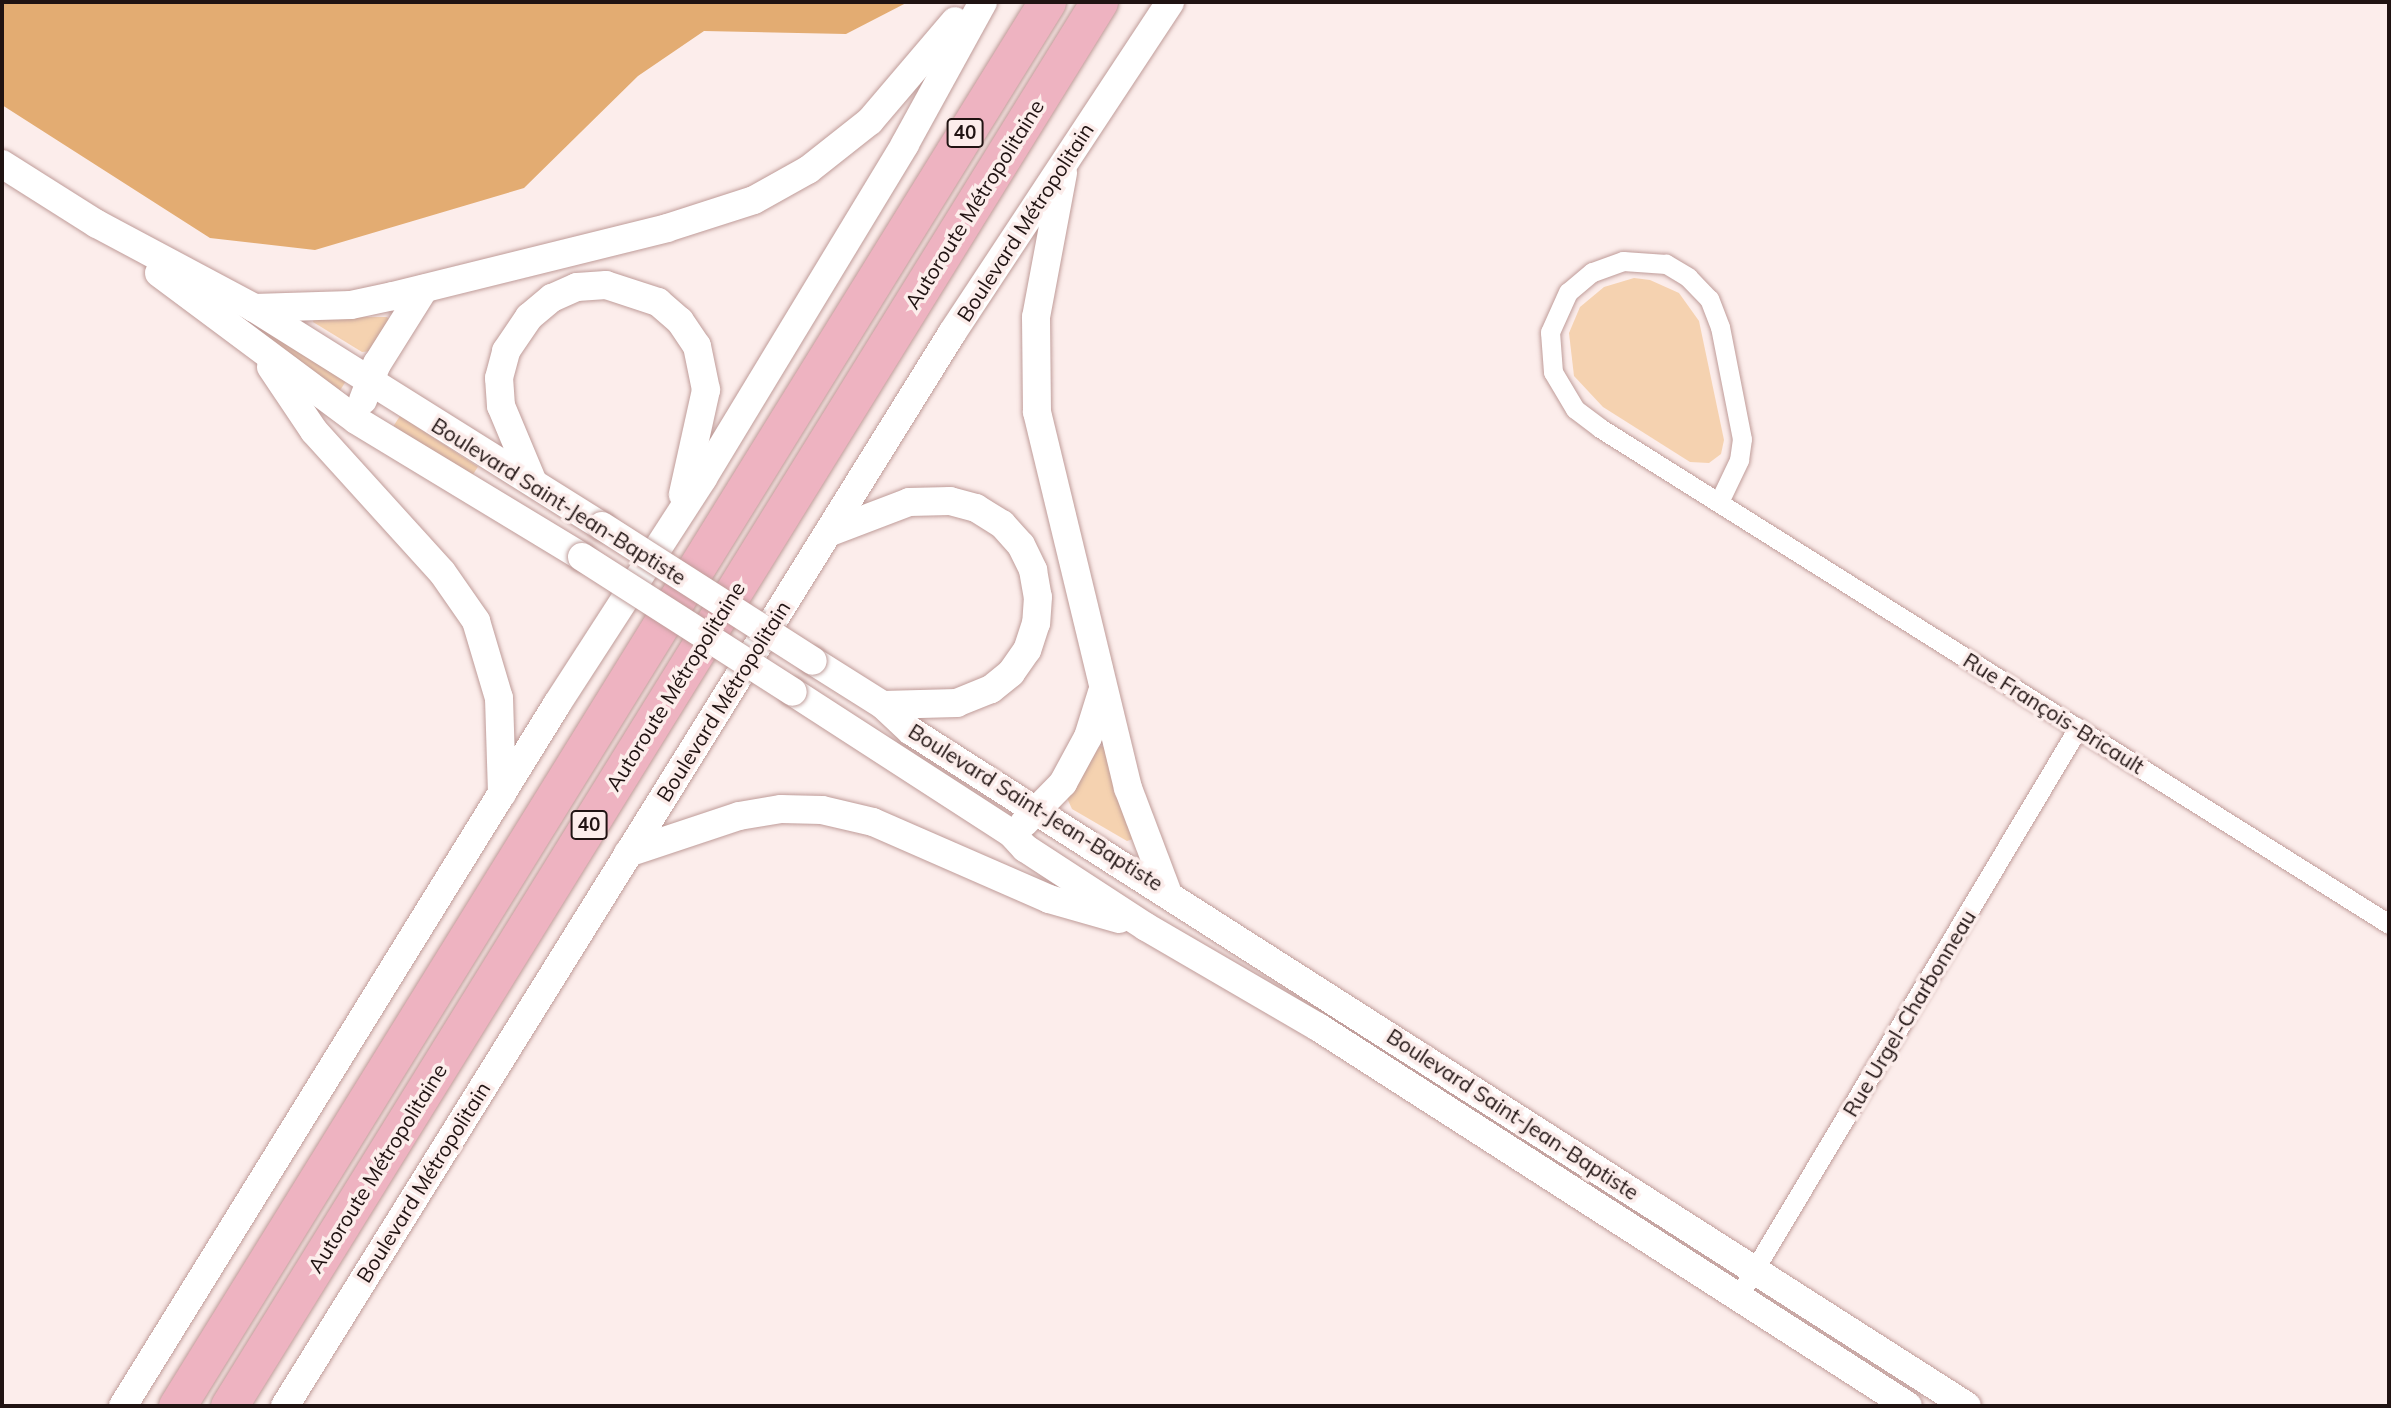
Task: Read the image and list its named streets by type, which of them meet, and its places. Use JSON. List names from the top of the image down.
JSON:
{
  "streets": {
    "highway": ["40", "Autoroute Métropolitaine"],
    "main road": ["Boulevard Métropolitain", "Boulevard Saint-Jean-Baptiste"],
    "street": ["Rue François-Bricault", "Rue Urgel-Charbonneau"]
  },
  "crossings": [
    ["Boulevard Saint-Jean-Baptiste", "Rue Urgel-Charbonneau"],
    ["Rue François-Bricault", "Rue Urgel-Charbonneau"]
  ]
}
